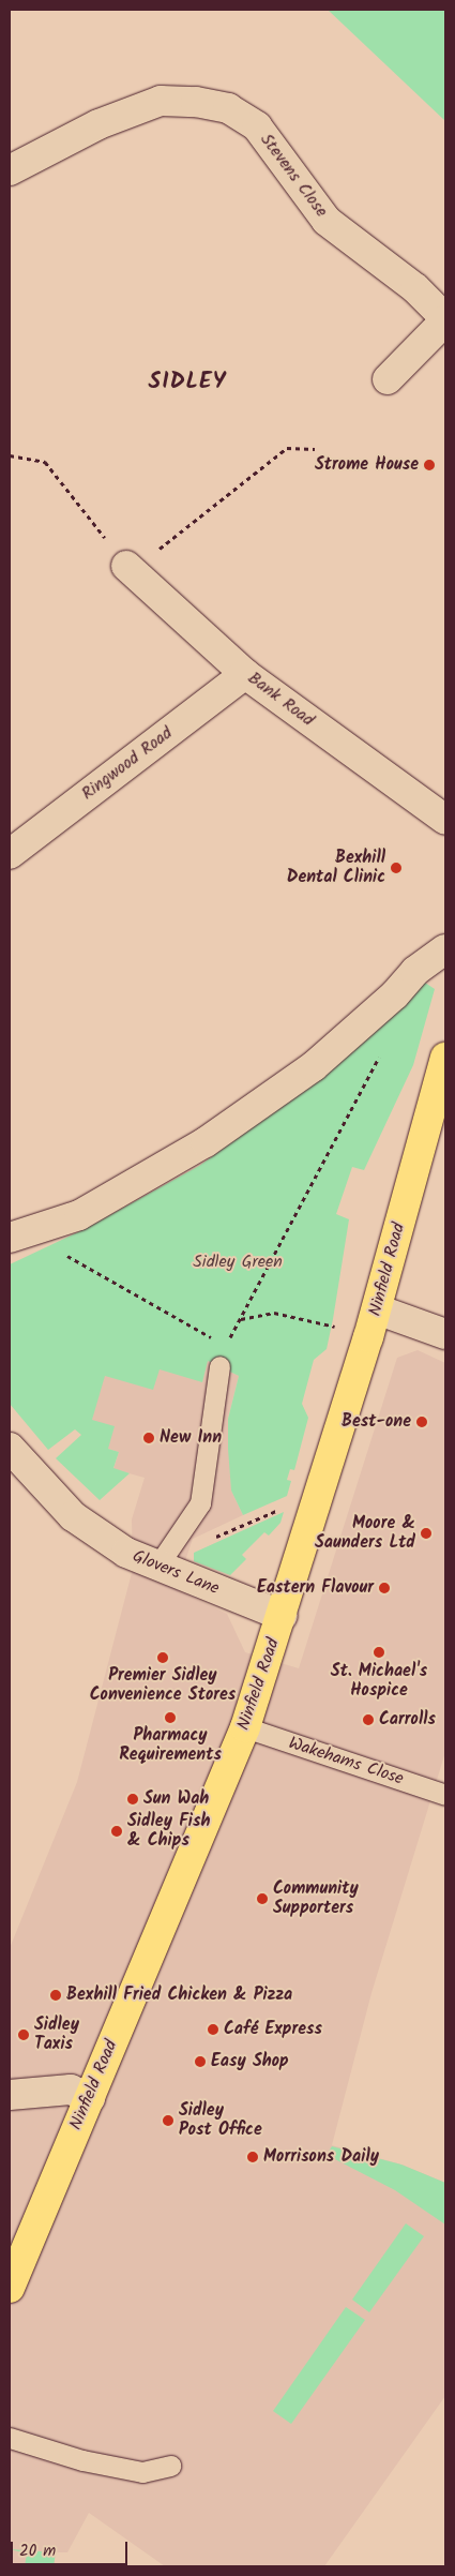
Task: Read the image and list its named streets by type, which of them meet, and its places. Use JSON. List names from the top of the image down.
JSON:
{
  "streets": {
    "main road": ["Ninfield Road"],
    "street": [
      "Stevens Close",
      "Bank Road",
      "Ringwood Road",
      "Glovers Lane"
    ],
    "lane": ["Wakehams Close"]
  },
  "crossings": [
    ["Bank Road", "Ringwood Road"],
    ["Ninfield Road", "Glovers Lane"],
    ["Ninfield Road", "Wakehams Close"]
  ],
  "districts": ["SIDLEY"],
  "parks": ["Sidley Green"],
  "places": [
    "Strome House",
    "Bexhill Dental Clinic",
    "Best-one",
    "New Inn",
    "Moore & Saunders Ltd",
    "Eastern Flavour",
    "St. Michael's Hospice",
    "Premier Sidley Convenience Stores",
    "Pharmacy Requirements",
    "Carrolls",
    "Sun Wah",
    "Sidley Fish & Chips",
    "Community Supporters",
    "Bexhill Fried Chicken & Pizza",
    "Café Express",
    "Sidley Taxis",
    "Easy Shop",
    "Sidley Post Office",
    "Morrisons Daily"
  ],
  "scale_bar": "20 m"
}
